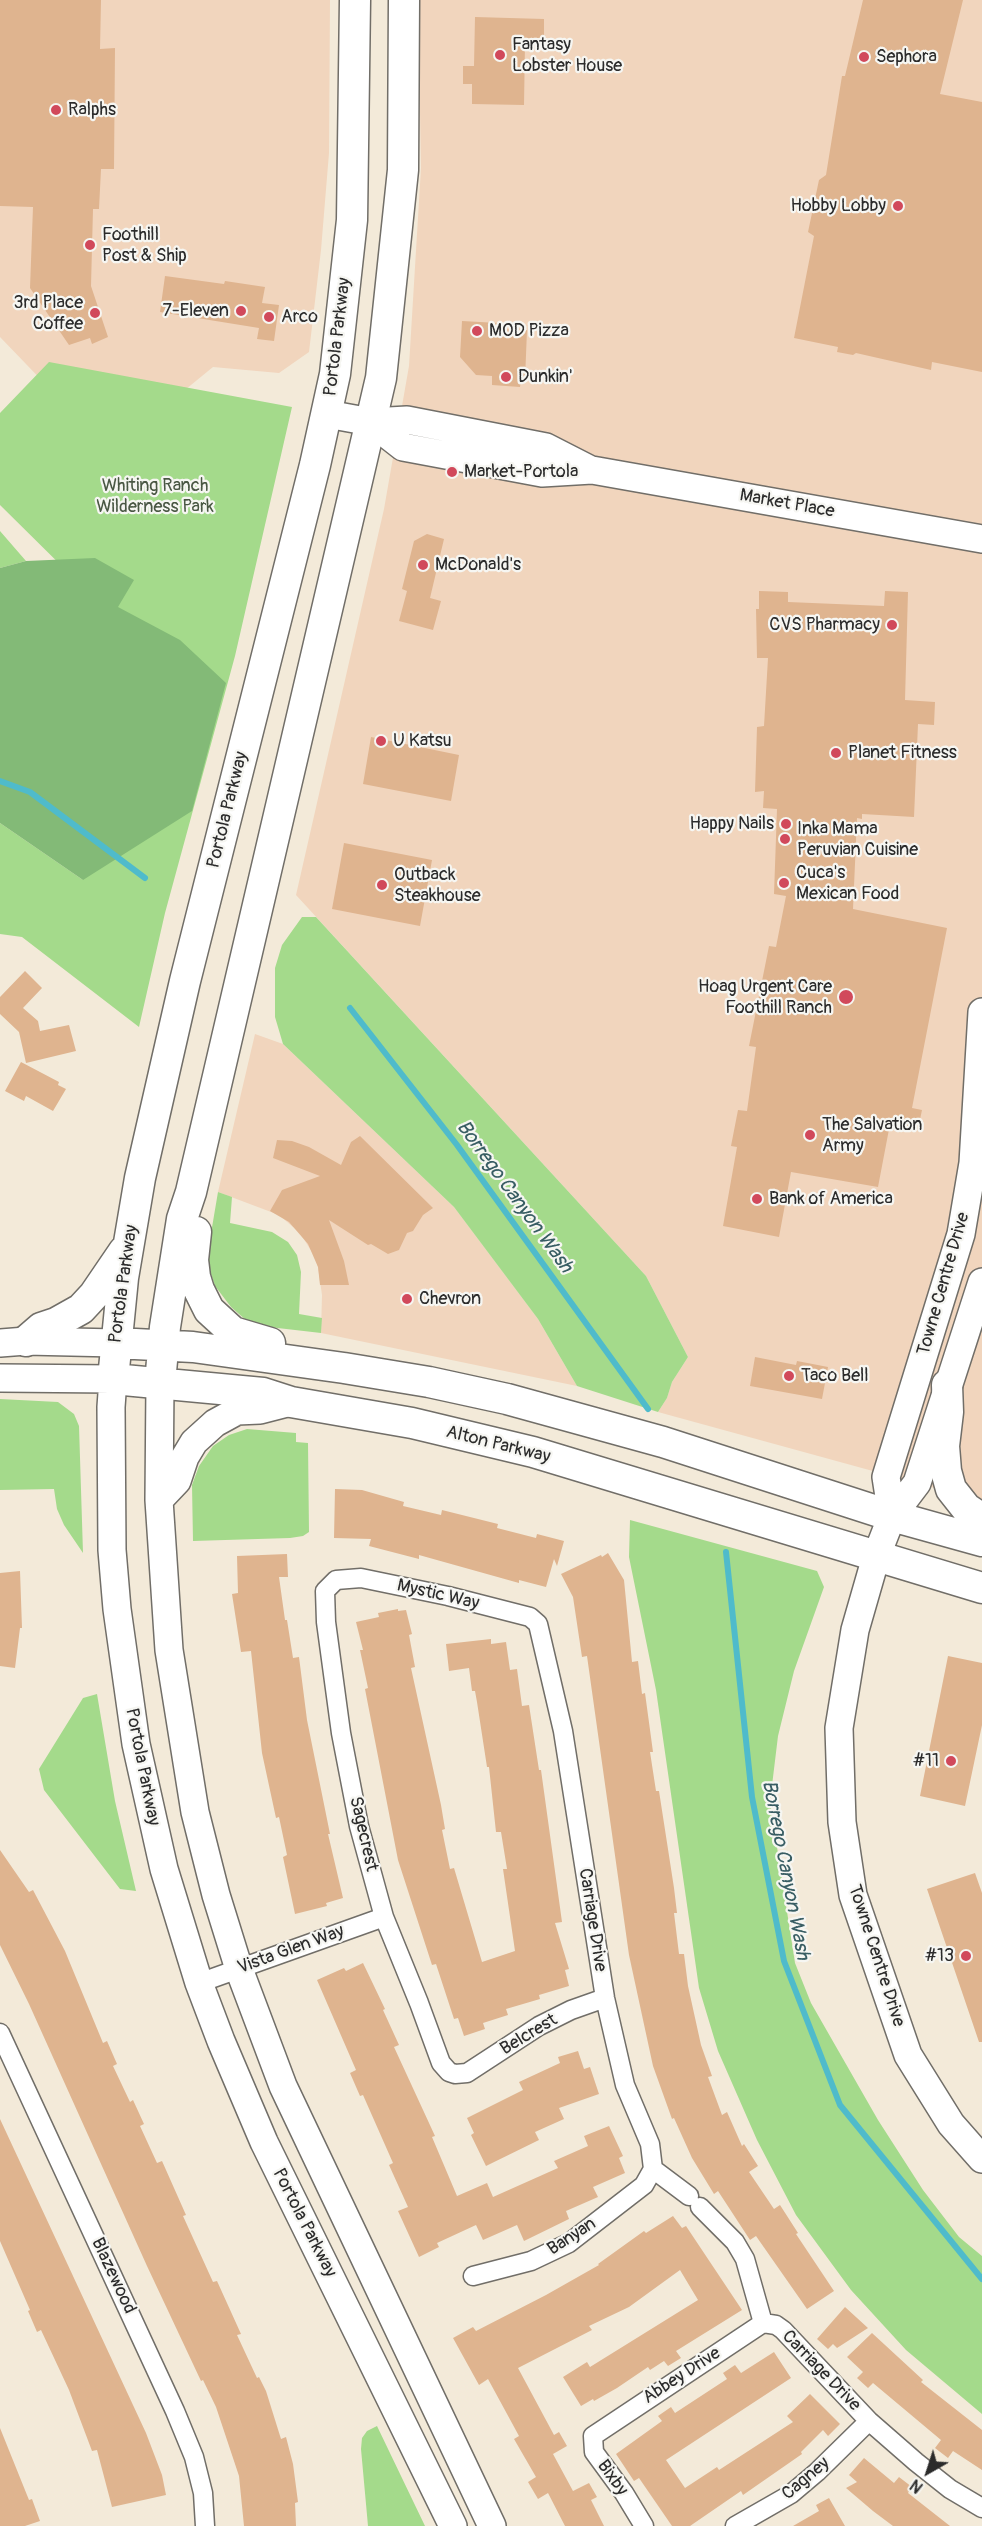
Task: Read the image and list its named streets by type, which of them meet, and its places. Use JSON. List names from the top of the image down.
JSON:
{
  "streets": {
    "main road": [
      "Portola Parkway",
      "Market Place",
      "Towne Centre Drive",
      "Alton Parkway"
    ],
    "street": [
      "Mystic Way",
      "Sagecrest",
      "Carriage Drive",
      "Vista Glen Way",
      "Belcrest",
      "Banyan",
      "Blazewood",
      "Abbey Drive",
      "Bixby",
      "Cagney"
    ]
  },
  "crossings": [
    ["Portola Parkway", "Market Place"],
    ["Portola Parkway", "Alton Parkway"],
    ["Portola Parkway", "Vista Glen Way"],
    ["Towne Centre Drive", "Alton Parkway"],
    ["Mystic Way", "Sagecrest"],
    ["Mystic Way", "Carriage Drive"],
    ["Sagecrest", "Vista Glen Way"],
    ["Sagecrest", "Belcrest"],
    ["Carriage Drive", "Belcrest"],
    ["Carriage Drive", "Banyan"],
    ["Carriage Drive", "Abbey Drive"],
    ["Carriage Drive", "Cagney"],
    ["Abbey Drive", "Bixby"]
  ],
  "water": ["Borrego Canyon Wash"],
  "parks": ["Whiting Ranch Wilderness Park"],
  "places": [
    "Fantasy Lobster House",
    "Sephora",
    "Ralphs",
    "Hobby Lobby",
    "Foothill Post & Ship",
    "7-Eleven",
    "3rd Place Coffee",
    "Arco",
    "MOD Pizza",
    "Dunkin'",
    "Market-Portola",
    "McDonald's",
    "CVS Pharmacy",
    "U Katsu",
    "Planet Fitness",
    "Happy Nails",
    "Inka Mama Peruvian Cuisine",
    "Cuca's Mexican Food",
    "Outback Steakhouse",
    "Hoag Urgent Care Foothill Ranch",
    "The Salvation Army",
    "Bank of America",
    "Chevron",
    "Taco Bell",
    "#11",
    "#13"
  ],
  "north": "bottom left"
}
